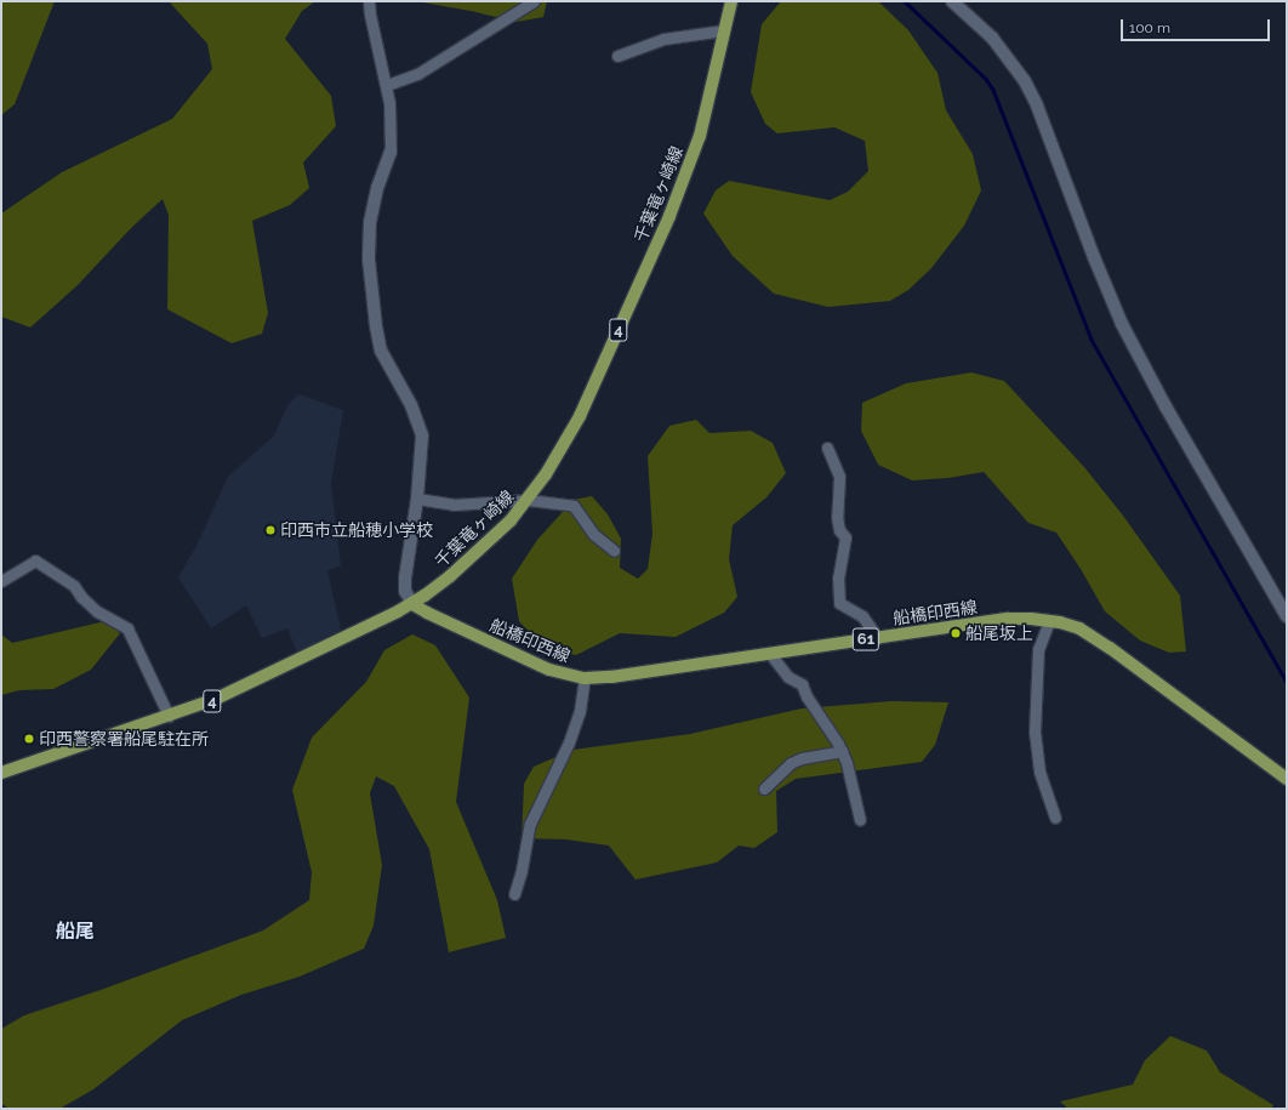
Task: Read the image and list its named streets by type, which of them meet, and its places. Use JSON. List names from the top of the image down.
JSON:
{
  "streets": {
    "main road": [
      "千葉竜ヶ崎線",
      "4",
      "船橋印西線",
      "61"
    ]
  },
  "crossings": [
    ["千葉竜ヶ崎線", "船橋印西線"]
  ],
  "districts": ["船尾"],
  "places": ["印西市立船穂小学校", "船尾坂上", "印西警察署船尾駐在所"],
  "scale_bar": "100 m"
}
